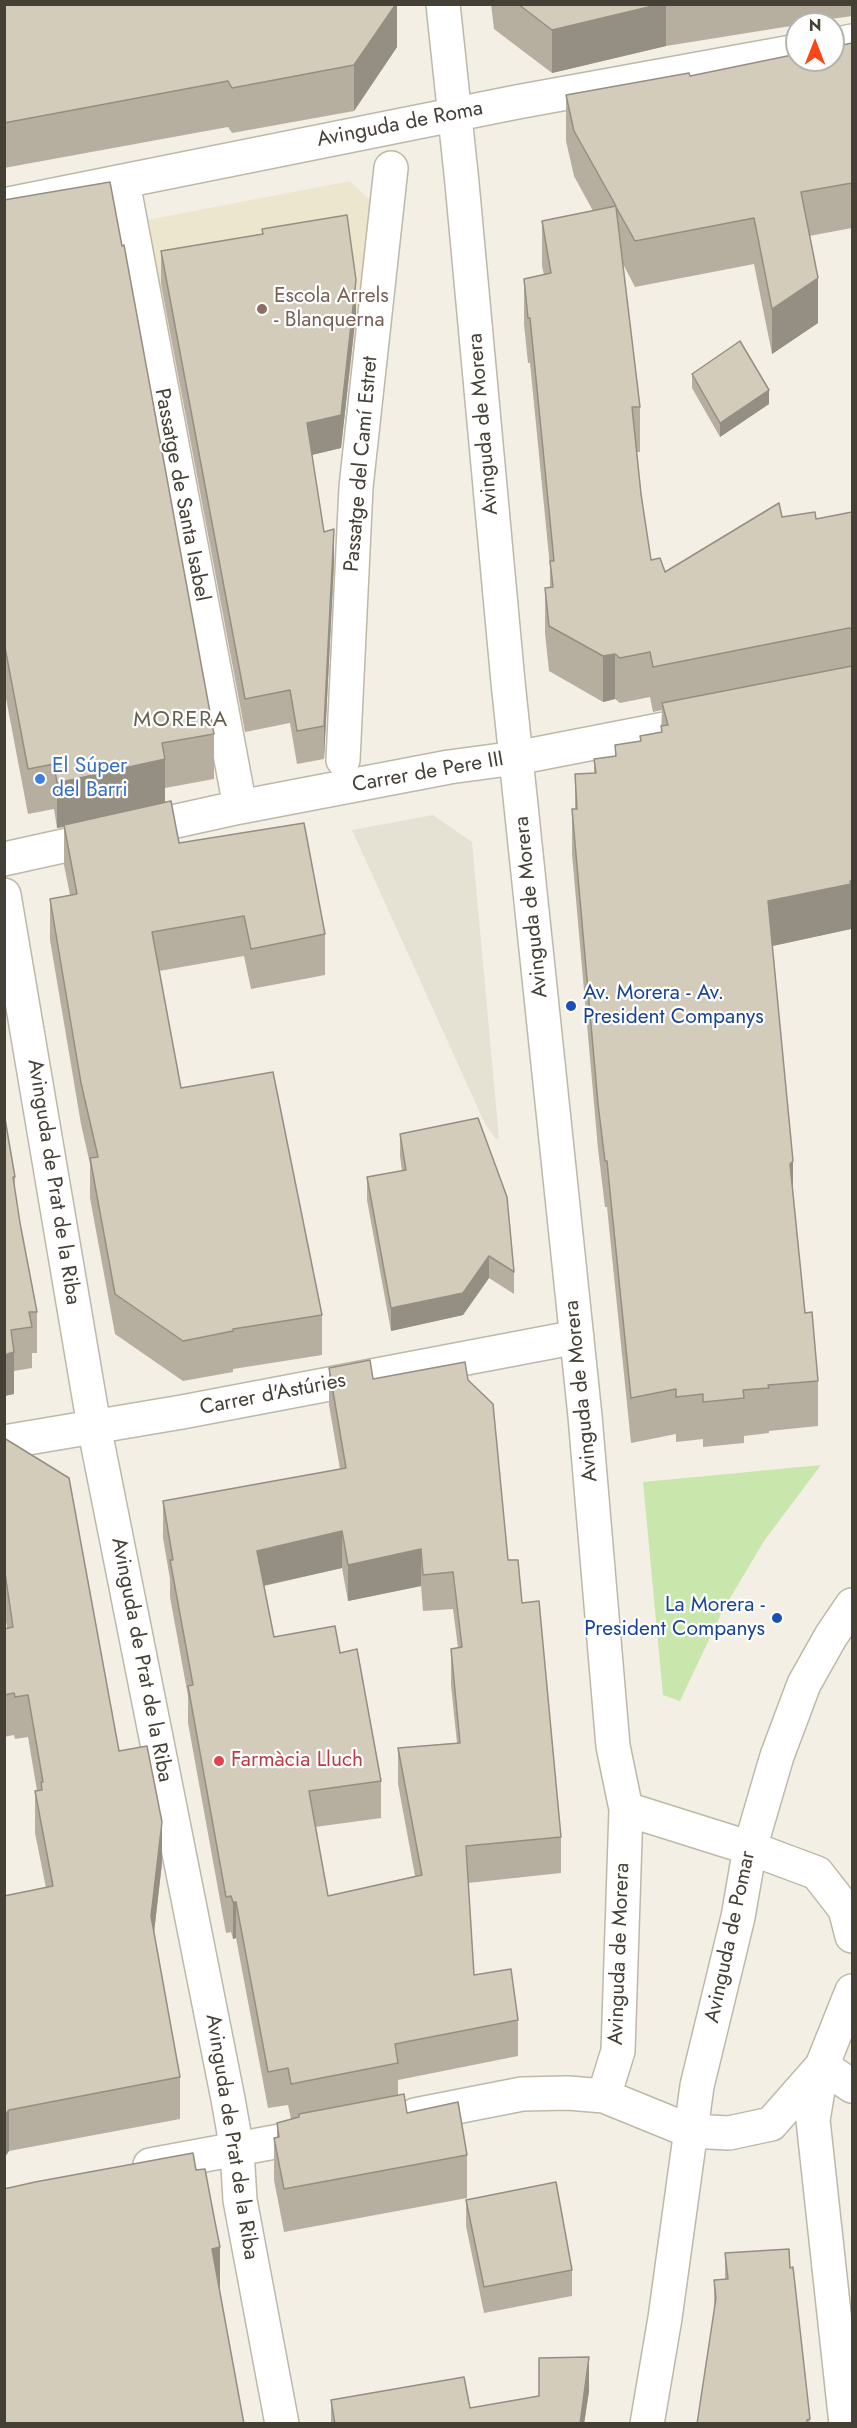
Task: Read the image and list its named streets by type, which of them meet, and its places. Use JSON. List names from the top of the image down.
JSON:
{
  "streets": {
    "street": [
      "Avinguda de Roma",
      "Avinguda de Morera",
      "Passatge del Camí Estret",
      "Passatge de Santa Isabel",
      "Carrer de Pere III",
      "Avinguda de Prat de la Riba",
      "Carrer d'Astúries",
      "Avinguda de Pomar"
    ]
  },
  "crossings": [
    ["Avinguda de Roma", "Avinguda de Morera"],
    ["Avinguda de Roma", "Passatge de Santa Isabel"],
    ["Avinguda de Morera", "Carrer de Pere III"],
    ["Avinguda de Morera", "Carrer d'Astúries"],
    ["Passatge de Santa Isabel", "Carrer de Pere III"],
    ["Avinguda de Prat de la Riba", "Carrer d'Astúries"]
  ],
  "districts": ["MORERA"],
  "places": [
    "Escola Arrels - Blanquerna",
    "El Súper del Barri",
    "Av. Morera - Av. President Companys",
    "La Morera - President Companys",
    "Farmàcia Lluch"
  ],
  "north": "top"
}
